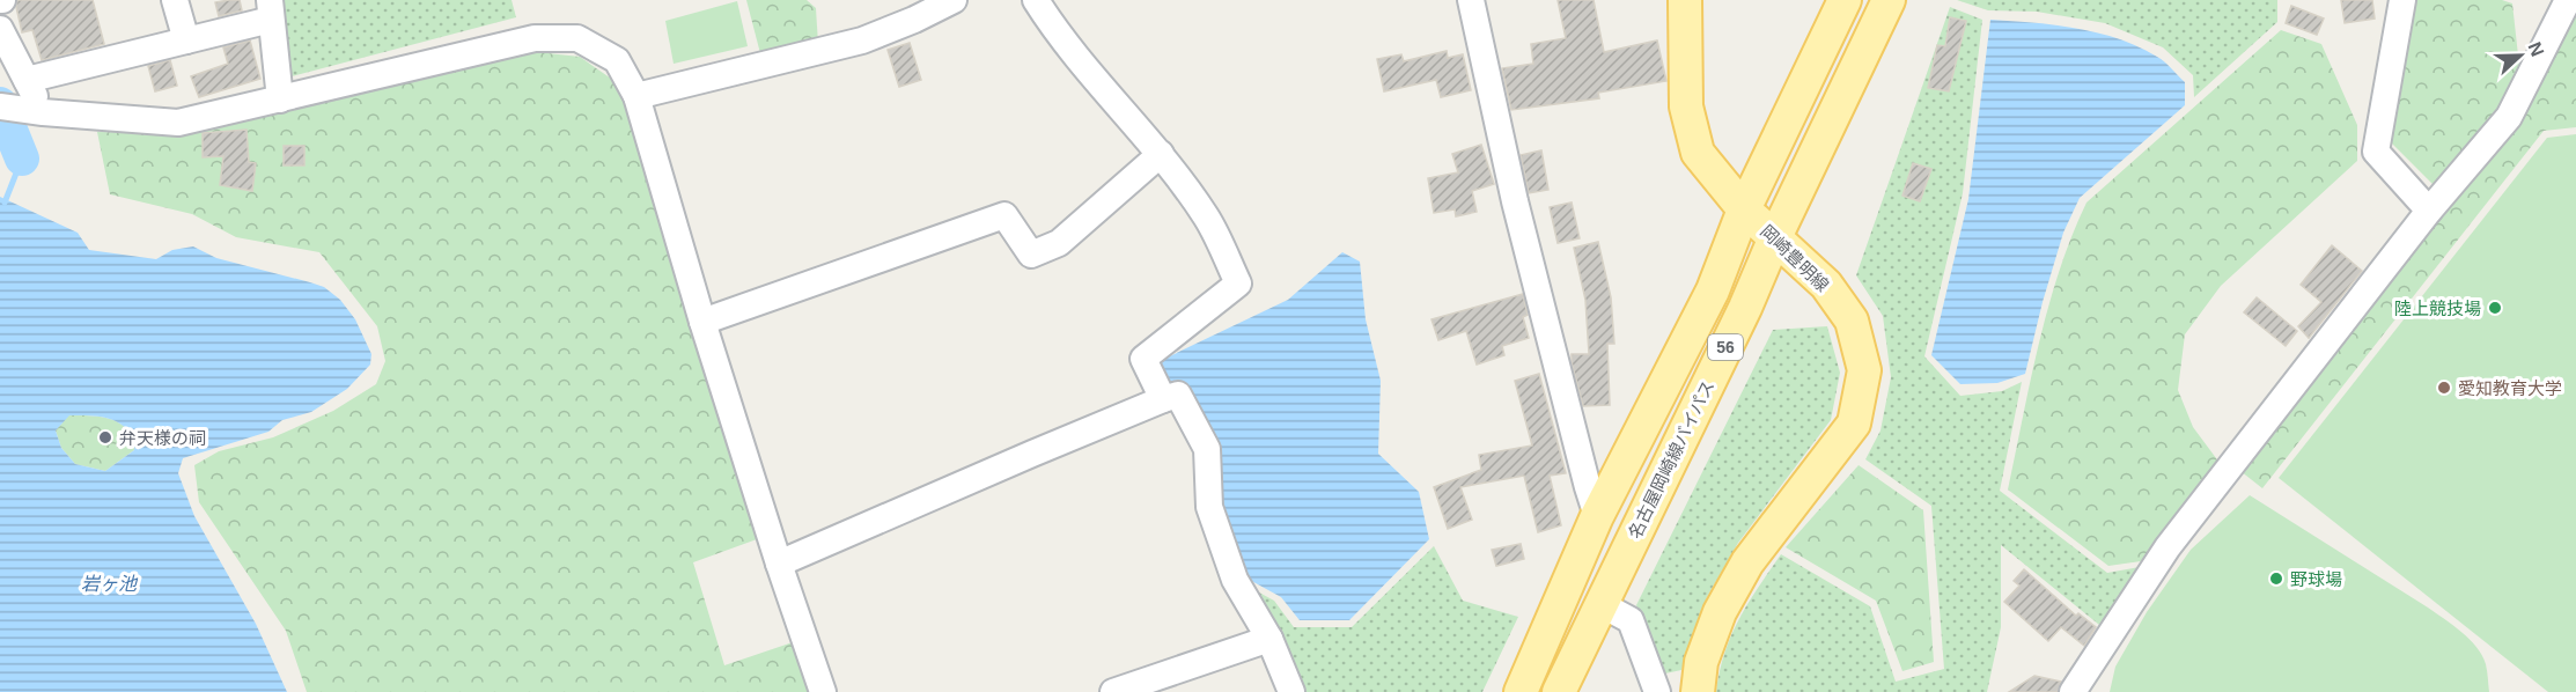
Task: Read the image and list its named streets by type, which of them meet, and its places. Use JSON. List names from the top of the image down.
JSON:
{
  "streets": {
    "main road": ["岡崎豊明線", "56", "名古屋岡崎線バイパス"]
  },
  "crossings": [
    ["岡崎豊明線", "56"],
    ["岡崎豊明線", "名古屋岡崎線バイパス"]
  ],
  "water": ["岩ヶ池"],
  "places": [
    "陸上競技場",
    "愛知教育大学",
    "弁天様の祠",
    "野球場"
  ],
  "north": "right"
}
